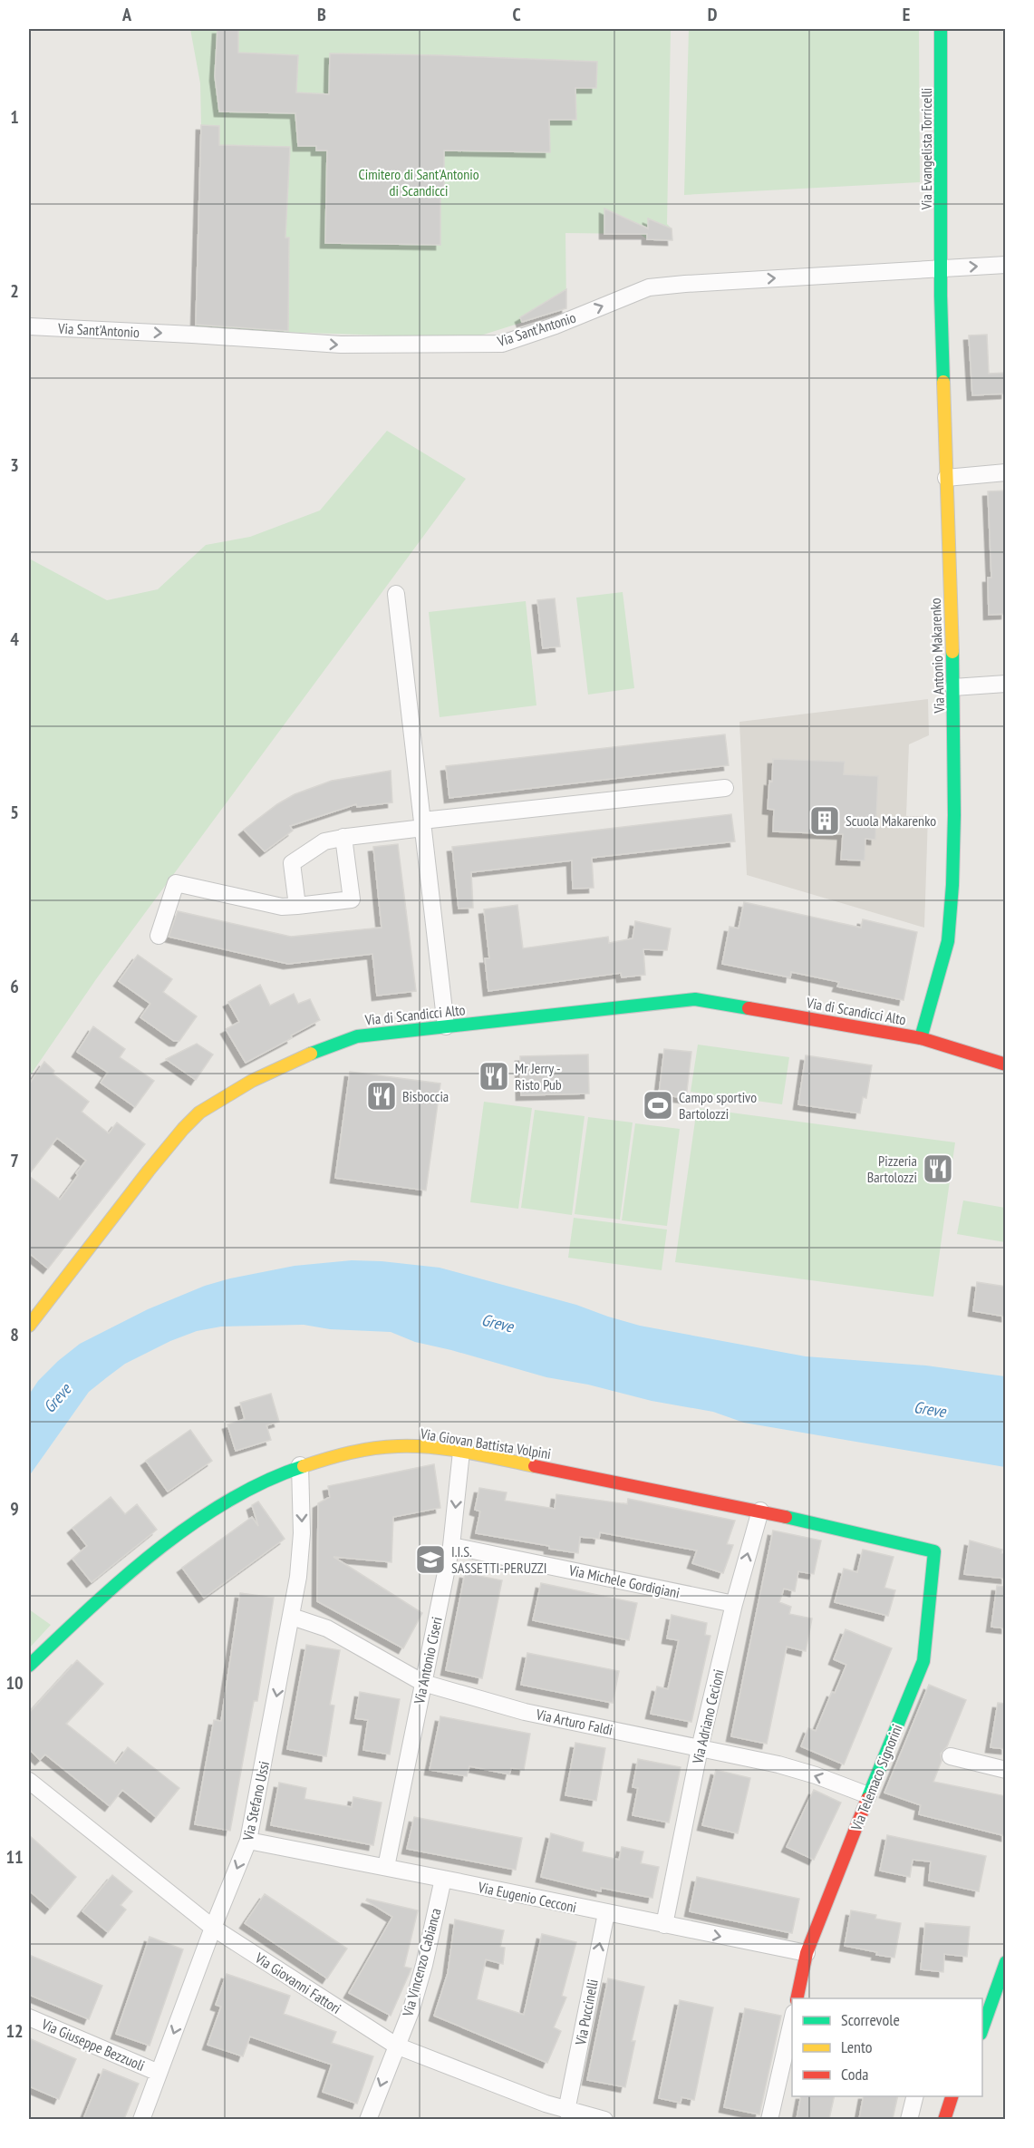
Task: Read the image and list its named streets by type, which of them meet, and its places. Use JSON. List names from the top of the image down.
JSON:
{
  "streets": {
    "street": [
      "Via Evangelista Torricelli",
      "Via Sant'Antonio",
      "Via Antonio Makarenko",
      "Via di Scandicci Alto",
      "Via Giovan Battista Volpini",
      "Via Michele Gordigiani",
      "Via Antonio Ciseri",
      "Via Adriano Cecioni",
      "Via Arturo Faldi",
      "Via Telemaco Signorini",
      "Via Stefano Ussi",
      "Via Eugenio Cecconi",
      "Via Vincenzo Cabianca",
      "Via Giovanni Fattori",
      "Via Puccinelli",
      "Via Giuseppe Bezzuoli"
    ]
  },
  "crossings": [
    ["Via Evangelista Torricelli", "Via Sant'Antonio"],
    ["Via Evangelista Torricelli", "Via Antonio Makarenko"],
    ["Via Sant'Antonio", "Via Antonio Makarenko"],
    ["Via Antonio Makarenko", "Via di Scandicci Alto"],
    ["Via Giovan Battista Volpini", "Via Antonio Ciseri"],
    ["Via Giovan Battista Volpini", "Via Adriano Cecioni"],
    ["Via Giovan Battista Volpini", "Via Telemaco Signorini"],
    ["Via Giovan Battista Volpini", "Via Stefano Ussi"],
    ["Via Michele Gordigiani", "Via Antonio Ciseri"],
    ["Via Michele Gordigiani", "Via Adriano Cecioni"],
    ["Via Antonio Ciseri", "Via Arturo Faldi"],
    ["Via Antonio Ciseri", "Via Eugenio Cecconi"],
    ["Via Adriano Cecioni", "Via Arturo Faldi"],
    ["Via Adriano Cecioni", "Via Eugenio Cecconi"],
    ["Via Arturo Faldi", "Via Telemaco Signorini"],
    ["Via Arturo Faldi", "Via Stefano Ussi"],
    ["Via Telemaco Signorini", "Via Eugenio Cecconi"],
    ["Via Stefano Ussi", "Via Eugenio Cecconi"],
    ["Via Stefano Ussi", "Via Giovanni Fattori"],
    ["Via Stefano Ussi", "Via Giuseppe Bezzuoli"],
    ["Via Eugenio Cecconi", "Via Vincenzo Cabianca"],
    ["Via Eugenio Cecconi", "Via Puccinelli"],
    ["Via Vincenzo Cabianca", "Via Giovanni Fattori"],
    ["Via Giovanni Fattori", "Via Puccinelli"]
  ],
  "one_way": ["Via Sant'Antonio", "Via Stefano Ussi", "Via Puccinelli"],
  "water": ["Greve"],
  "parks": ["Cimitero di Sant'Antonio di Scandicci"],
  "places": {
    "building": ["Scuola Makarenko"],
    "restaurant": ["Mr Jerry - Risto Pub", "Bisboccia", "Pizzeria Bartolozzi"],
    "sports": ["Campo sportivo Bartolozzi"],
    "school or university": ["I.I.S. SASSETTI-PERUZZI"]
  },
  "legend": ["Scorrevole", "Lento", "Coda"],
  "grid": {
    "columns": [
      "A",
      "B",
      "C",
      "D",
      "E"
    ],
    "rows": [
      "1",
      "2",
      "3",
      "4",
      "5",
      "6",
      "7",
      "8",
      "9",
      "10",
      "11",
      "12"
    ]
  }
}
